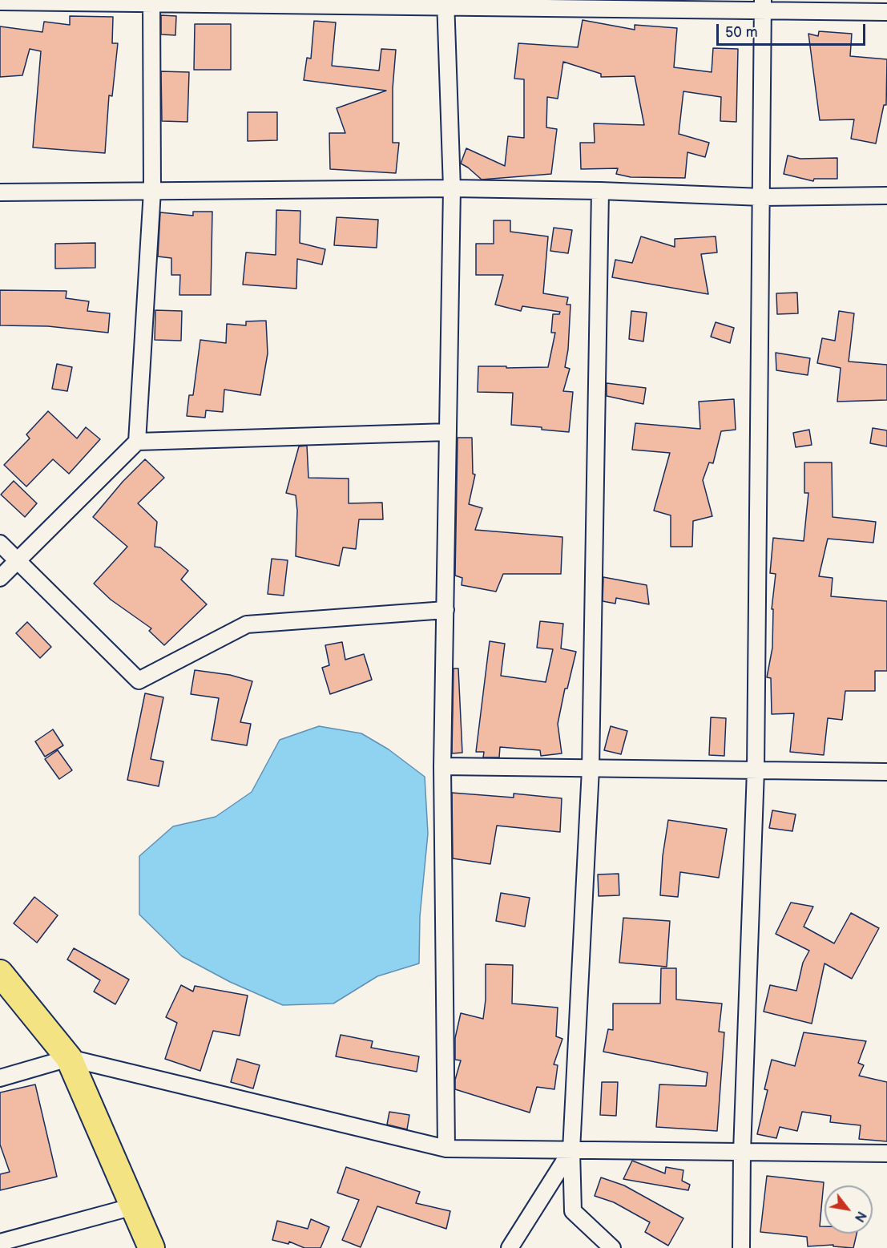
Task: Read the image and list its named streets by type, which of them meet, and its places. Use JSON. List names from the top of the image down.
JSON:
{
  "scale_bar": "50 m",
  "north": "bottom right"
}
